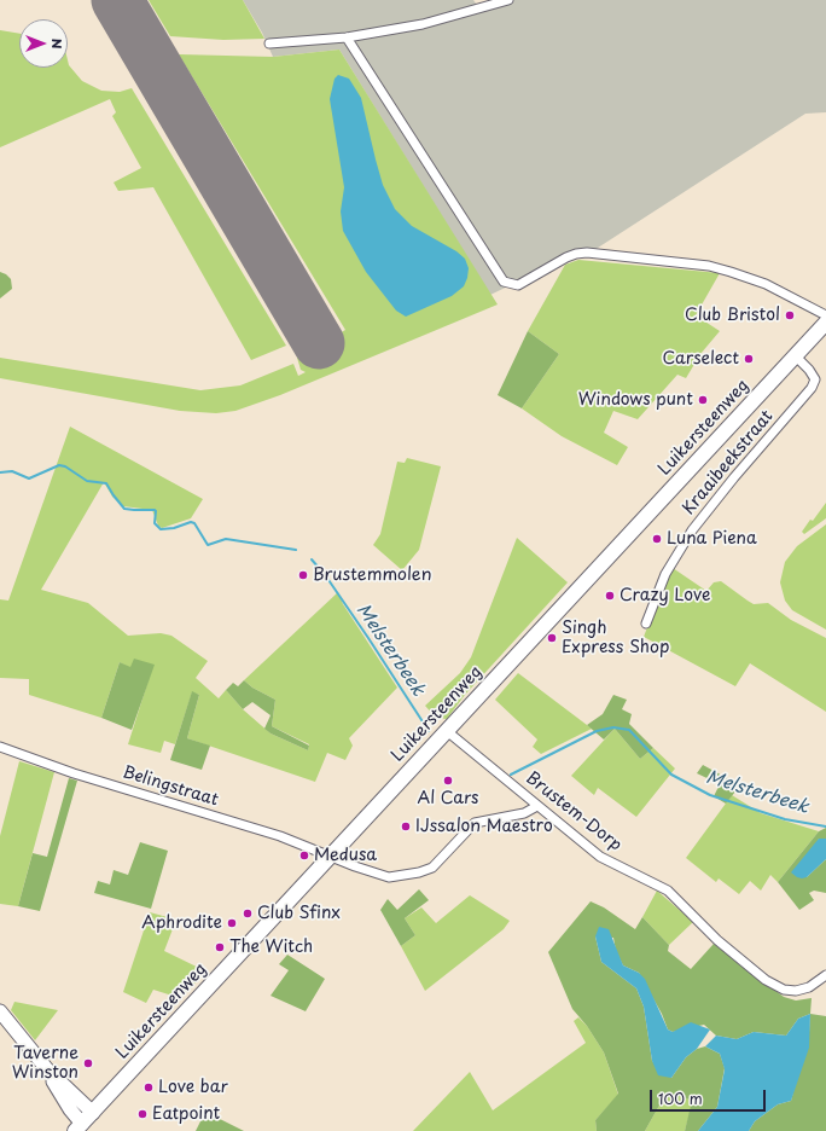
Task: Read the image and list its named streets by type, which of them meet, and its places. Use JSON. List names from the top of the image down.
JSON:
{
  "streets": {
    "main road": ["Luikersteenweg"],
    "street": ["Kraaibeekstraat", "Belingstraat", "Brustem-Dorp"]
  },
  "crossings": [
    ["Luikersteenweg", "Kraaibeekstraat"],
    ["Luikersteenweg", "Belingstraat"],
    ["Luikersteenweg", "Brustem-Dorp"],
    ["Belingstraat", "Brustem-Dorp"]
  ],
  "water": ["Melsterbeek"],
  "places": [
    "Club Bristol",
    "Carselect",
    "Windows punt",
    "Luna Piena",
    "Brustemmolen",
    "Crazy Love",
    "Singh Express Shop",
    "Al Cars",
    "IJssalon Maestro",
    "Medusa",
    "Club Sfinx",
    "Aphrodite",
    "The Witch",
    "Taverne Winston",
    "Love bar",
    "Eatpoint"
  ],
  "scale_bar": "100 m",
  "north": "right"
}
